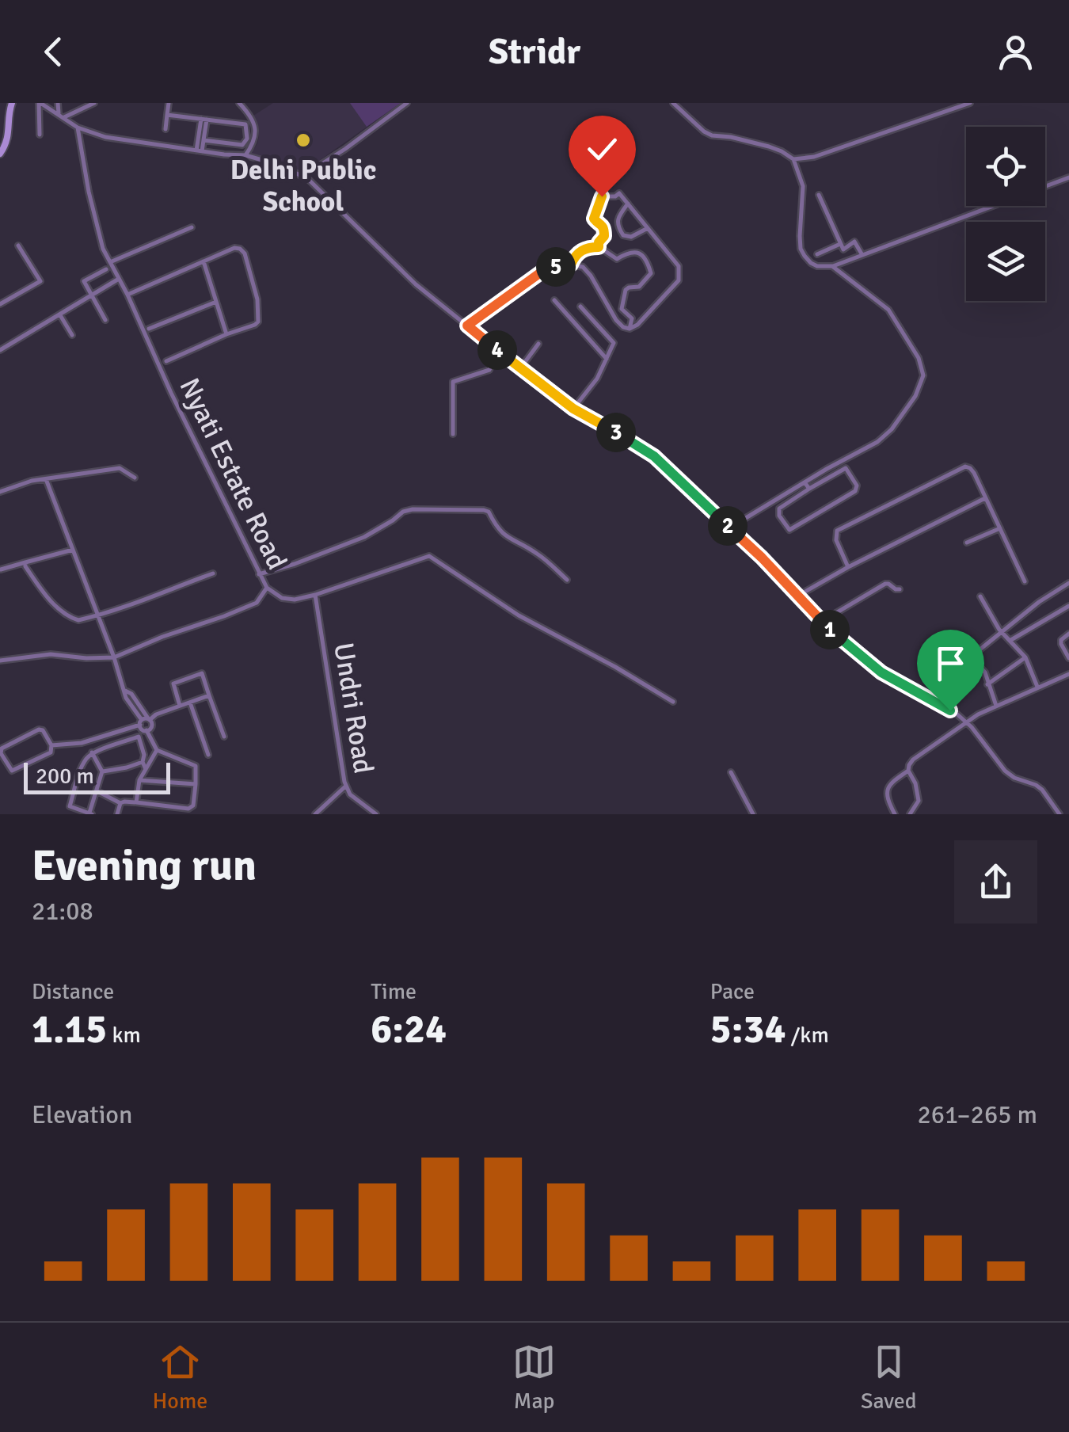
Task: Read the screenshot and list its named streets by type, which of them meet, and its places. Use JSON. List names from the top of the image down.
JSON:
{
  "streets": {
    "street": ["Nyati Estate Road", "Undri Road"]
  },
  "crossings": [
    ["Nyati Estate Road", "Undri Road"]
  ],
  "places": ["Delhi Public School"],
  "scale_bar": "200 m",
  "page": {
    "header": "Stridr",
    "pins": [
      "5",
      "4",
      "3",
      "2",
      "1"
    ],
    "scale": "200 m",
    "heading": ["Evening run", "21:08"],
    "stats": [
      ["Distance", "1.15 km"],
      ["Time", "6:24"],
      ["Pace", "5:34 /km"]
    ],
    "chart": ["Elevation", "261–265 m"],
    "tabs": ["Home", "Map", "Saved"]
  }
}
